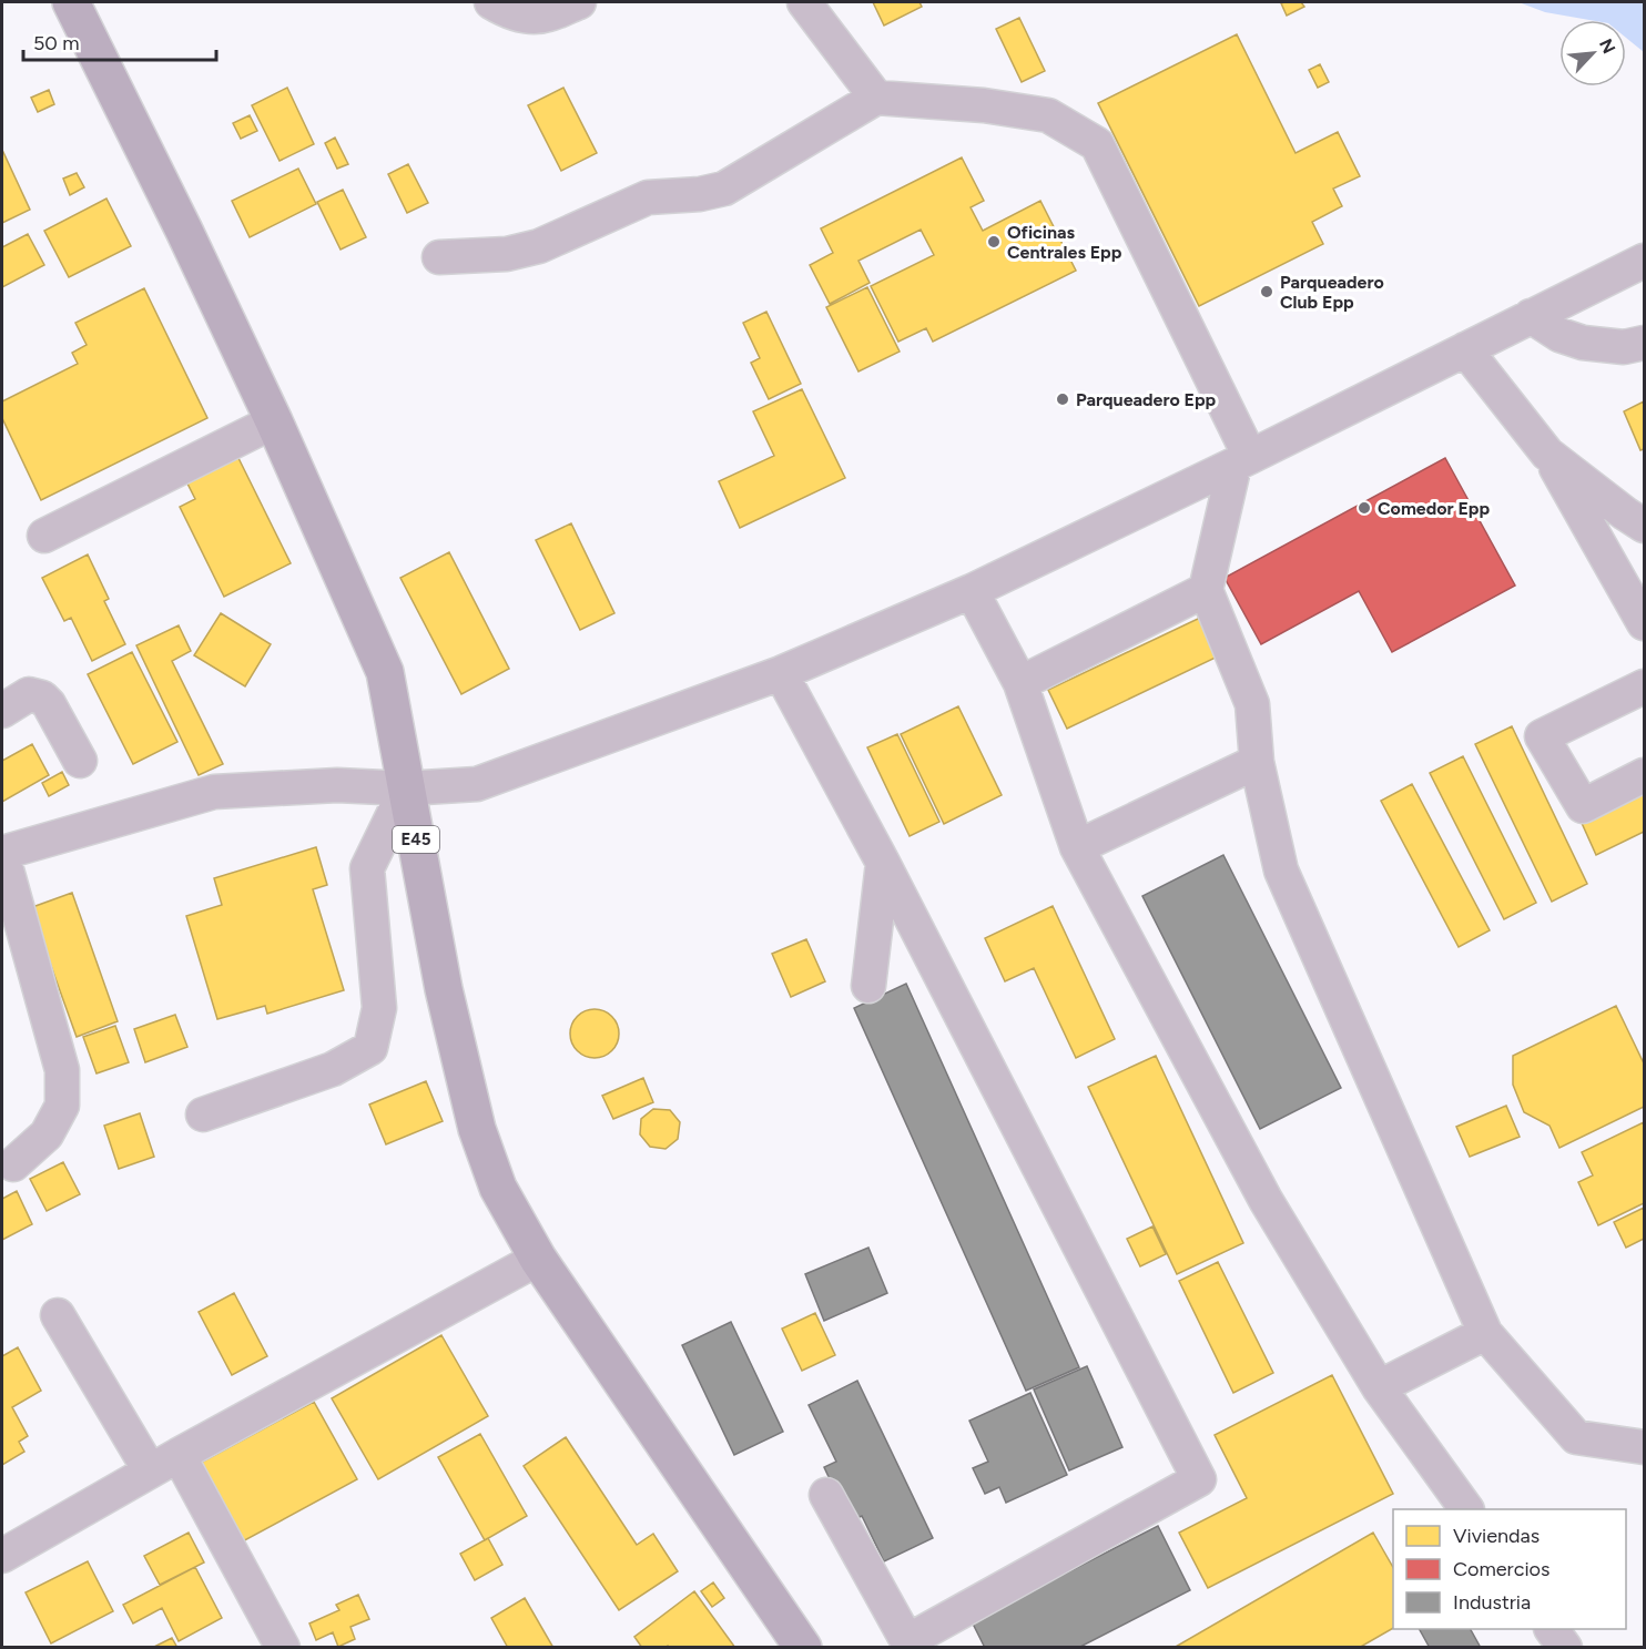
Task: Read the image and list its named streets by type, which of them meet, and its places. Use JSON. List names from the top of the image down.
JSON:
{
  "streets": {
    "highway": ["E45"]
  },
  "places": [
    "Oficinas Centrales Epp",
    "Parqueadero Club Epp",
    "Parqueadero Epp",
    "Comedor Epp"
  ],
  "legend": ["Viviendas", "Comercios", "Industria"],
  "scale_bar": "50 m",
  "north": "top right"
}
